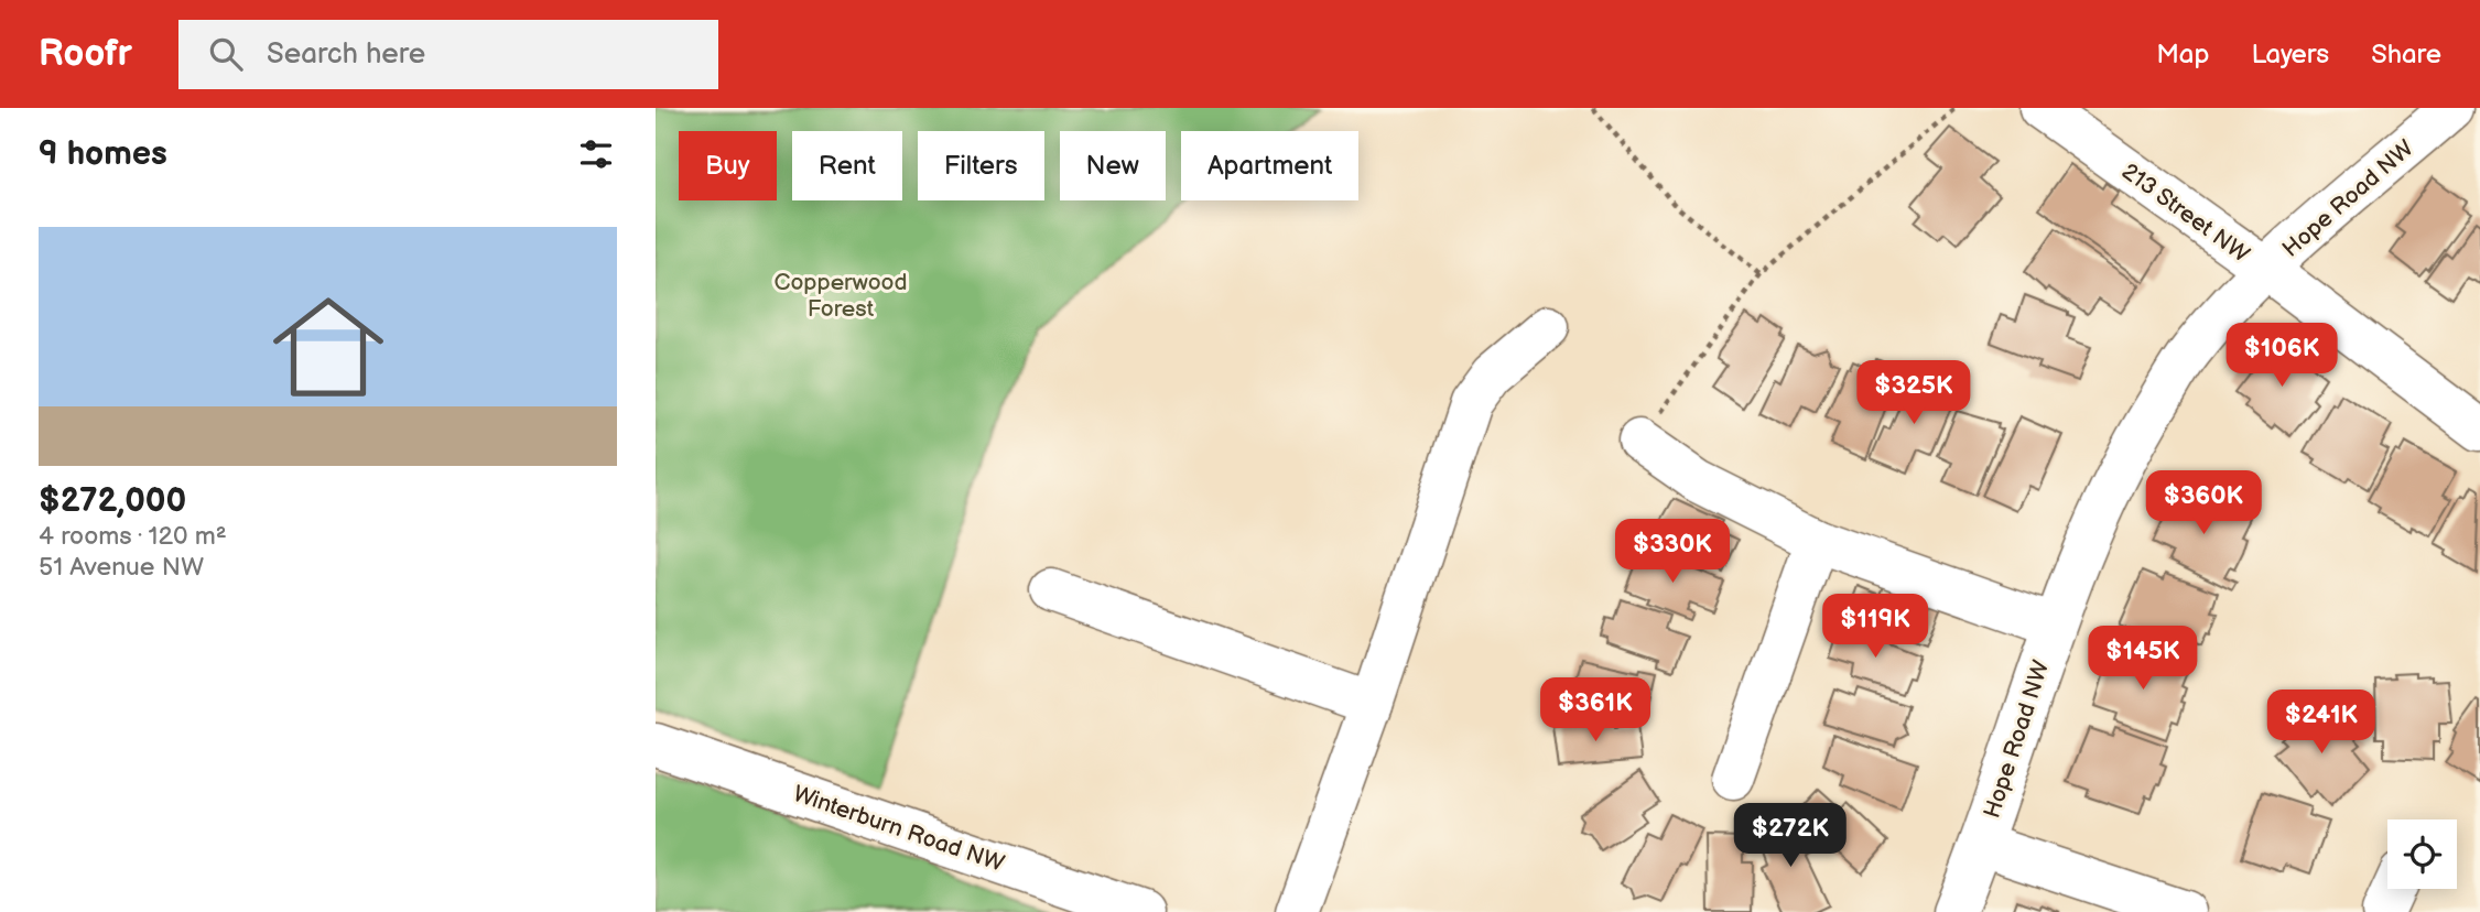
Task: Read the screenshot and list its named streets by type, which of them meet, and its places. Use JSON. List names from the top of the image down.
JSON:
{
  "streets": {
    "street": ["Hope Road NW", "213 Street NW", "Winterburn Road NW"]
  },
  "crossings": [
    ["Hope Road NW", "213 Street NW"]
  ],
  "parks": ["Copperwood Forest"],
  "page": {
    "header": "Roofr",
    "search": "Search here",
    "nav": ["Map", "Layers", "Share"],
    "heading": "9 homes",
    "chip": [
      "Buy",
      "Rent",
      "Filters",
      "New",
      "Apartment"
    ],
    "list": [
      {
        "name": "$272,000",
        "note": "4 rooms · 120 m² · 51 Avenue NW"
      }
    ],
    "price": [
      "$106K",
      "$325K",
      "$360K",
      "$330K",
      "$119K",
      "$145K",
      "$361K",
      "$241K",
      "$272K"
    ]
  }
}
